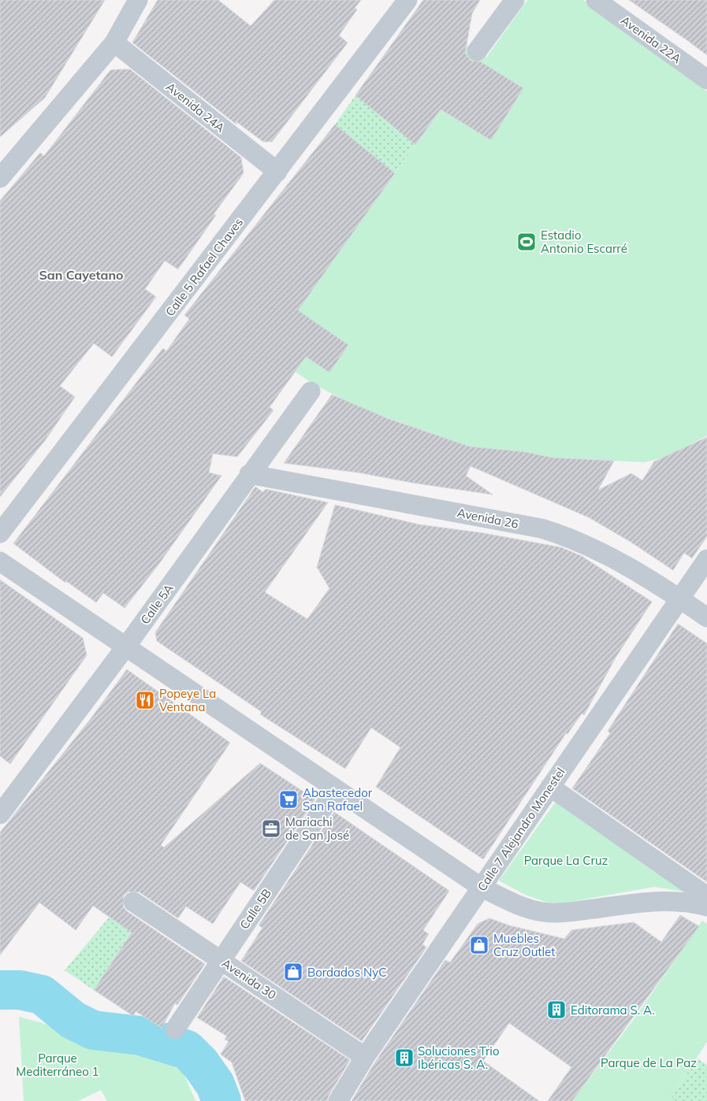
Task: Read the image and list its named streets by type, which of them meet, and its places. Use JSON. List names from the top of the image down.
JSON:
{
  "streets": {
    "street": [
      "Avenida 22A",
      "Avenida 24A",
      "Calle 5 Rafael Chaves",
      "Avenida 26",
      "Calle 5A",
      "Calle 7 Alejandro Monestel",
      "Calle 5B",
      "Avenida 30"
    ]
  },
  "crossings": [
    ["Avenida 24A", "Calle 5 Rafael Chaves"],
    ["Avenida 26", "Calle 5A"],
    ["Avenida 26", "Calle 7 Alejandro Monestel"],
    ["Calle 7 Alejandro Monestel", "Avenida 30"],
    ["Calle 5B", "Avenida 30"]
  ],
  "districts": ["San Cayetano"],
  "parks": ["Parque La Cruz", "Parque Mediterráneo 1", "Parque de La Paz"],
  "places": {
    "sports": ["Estadio Antonio Escarré"],
    "restaurant": ["Popeye La Ventana"],
    "supermarket": ["Abastecedor San Rafael"],
    "office": ["Mariachi de San José"],
    "shop": ["Muebles Cruz Outlet", "Bordados NyC"],
    "building": ["Editorama S. A.", "Soluciones Trio Ibéricas S. A."]
  }
}
